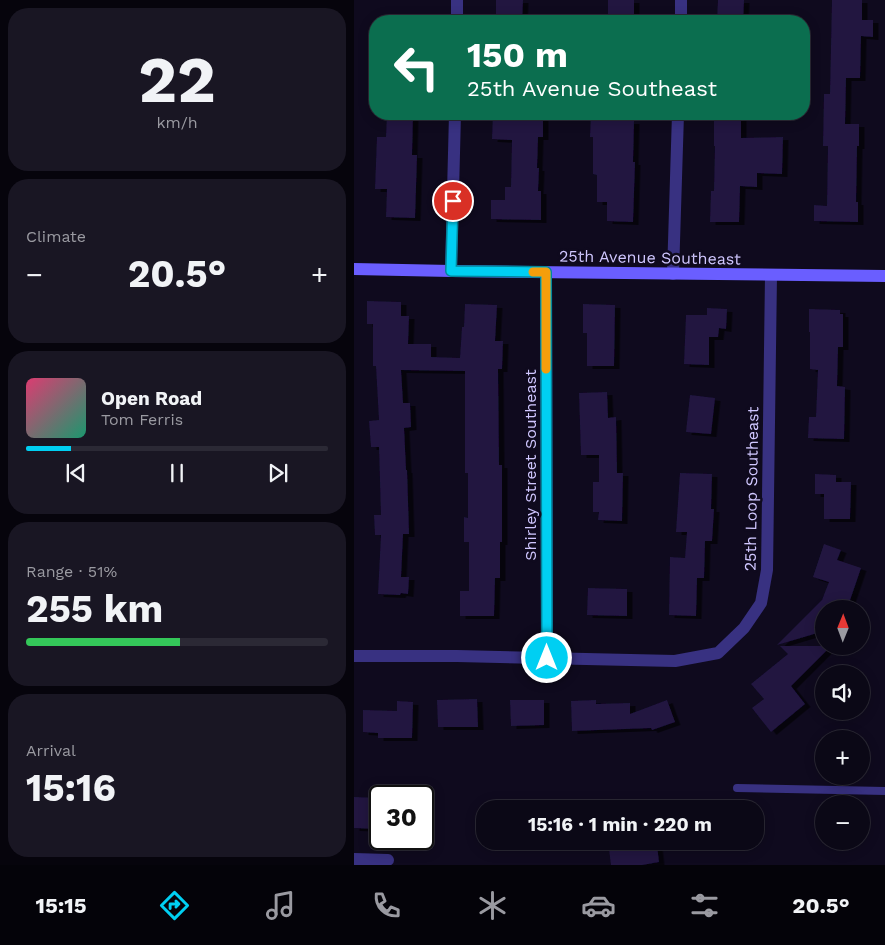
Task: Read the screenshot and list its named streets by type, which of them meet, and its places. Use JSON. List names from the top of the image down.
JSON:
{
  "streets": {
    "street": ["25th Avenue Southeast", "Shirley Street Southeast", "25th Loop Southeast"]
  },
  "crossings": [
    ["25th Avenue Southeast", "Shirley Street Southeast"],
    ["25th Avenue Southeast", "25th Loop Southeast"],
    ["Shirley Street Southeast", "25th Loop Southeast"]
  ],
  "north": "top",
  "page": {
    "tile": [
      ["22", "km/h"],
      "Climate",
      ["Range · 51%", "255 km"],
      ["Arrival", "15:16"]
    ],
    "turn": ["150 m", "25th Avenue Southeast"],
    "heat": ["−", "20.5°", "+"],
    "song": ["Open Road", "Tom Ferris"],
    "map_buttons": ["+", "−"],
    "limit": "30",
    "trip": "15:16 · 1 min · 220 m",
    "tabs": ["15:15", "20.5°"]
  }
}
